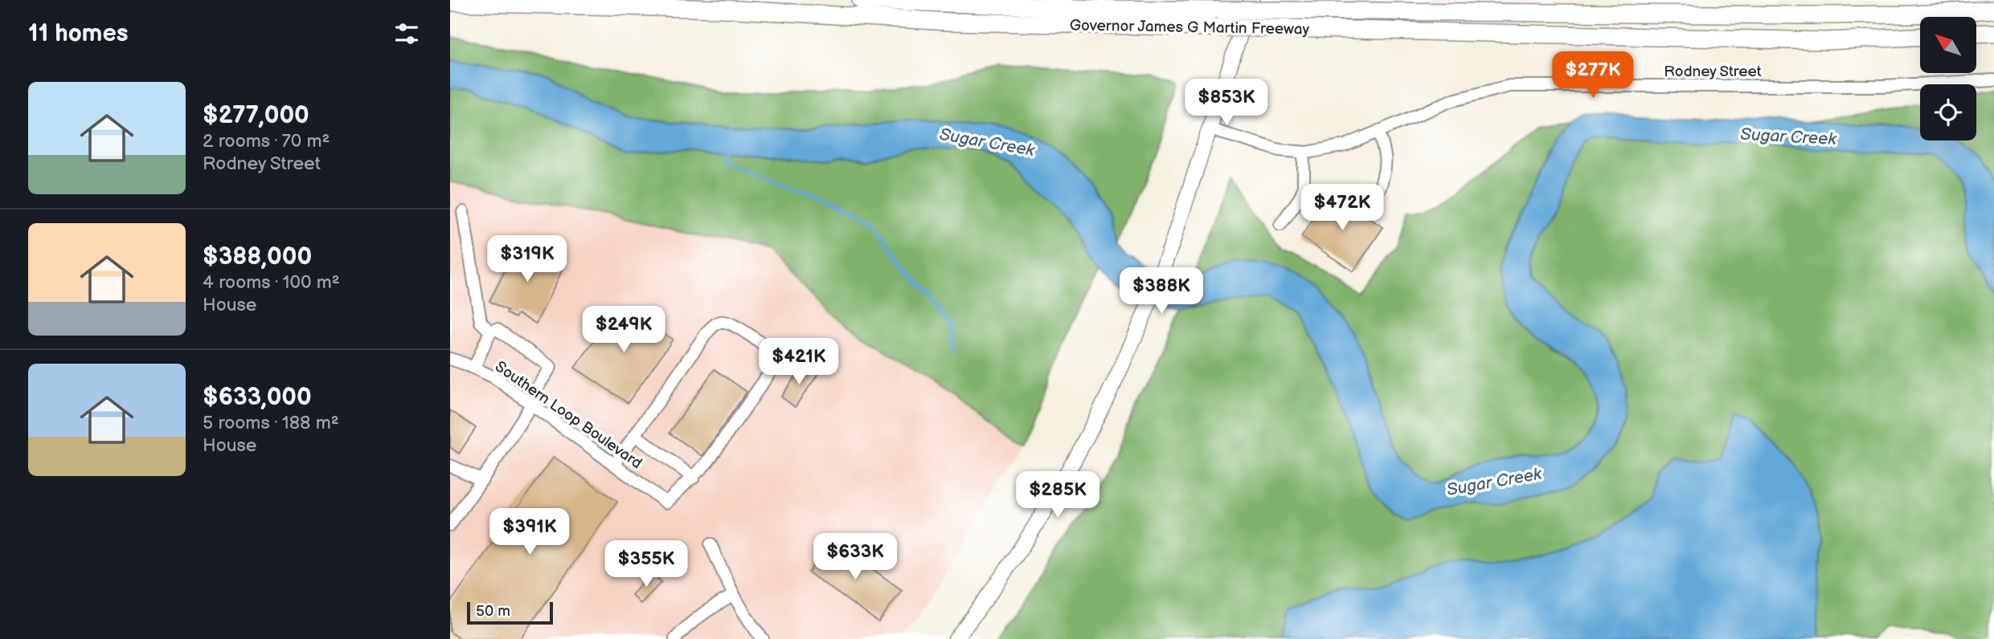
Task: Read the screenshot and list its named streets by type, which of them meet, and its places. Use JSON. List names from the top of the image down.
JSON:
{
  "streets": {
    "highway": ["Governor James G Martin Freeway"],
    "street": ["Rodney Street", "Southern Loop Boulevard"]
  },
  "water": ["Sugar Creek"],
  "scale_bar": "50 m",
  "north": "top left",
  "page": {
    "heading": "11 homes",
    "price": [
      "$277K",
      "$853K",
      "$472K",
      "$319K",
      "$388K",
      "$249K",
      "$421K",
      "$285K",
      "$391K",
      "$633K",
      "$355K"
    ],
    "list": [
      {
        "name": "$277,000",
        "note": "2 rooms · 70 m² · Rodney Street"
      },
      {
        "name": "$388,000",
        "note": "4 rooms · 100 m² · House"
      },
      {
        "name": "$633,000",
        "note": "5 rooms · 188 m² · House"
      }
    ],
    "scale": "50 m"
  }
}
